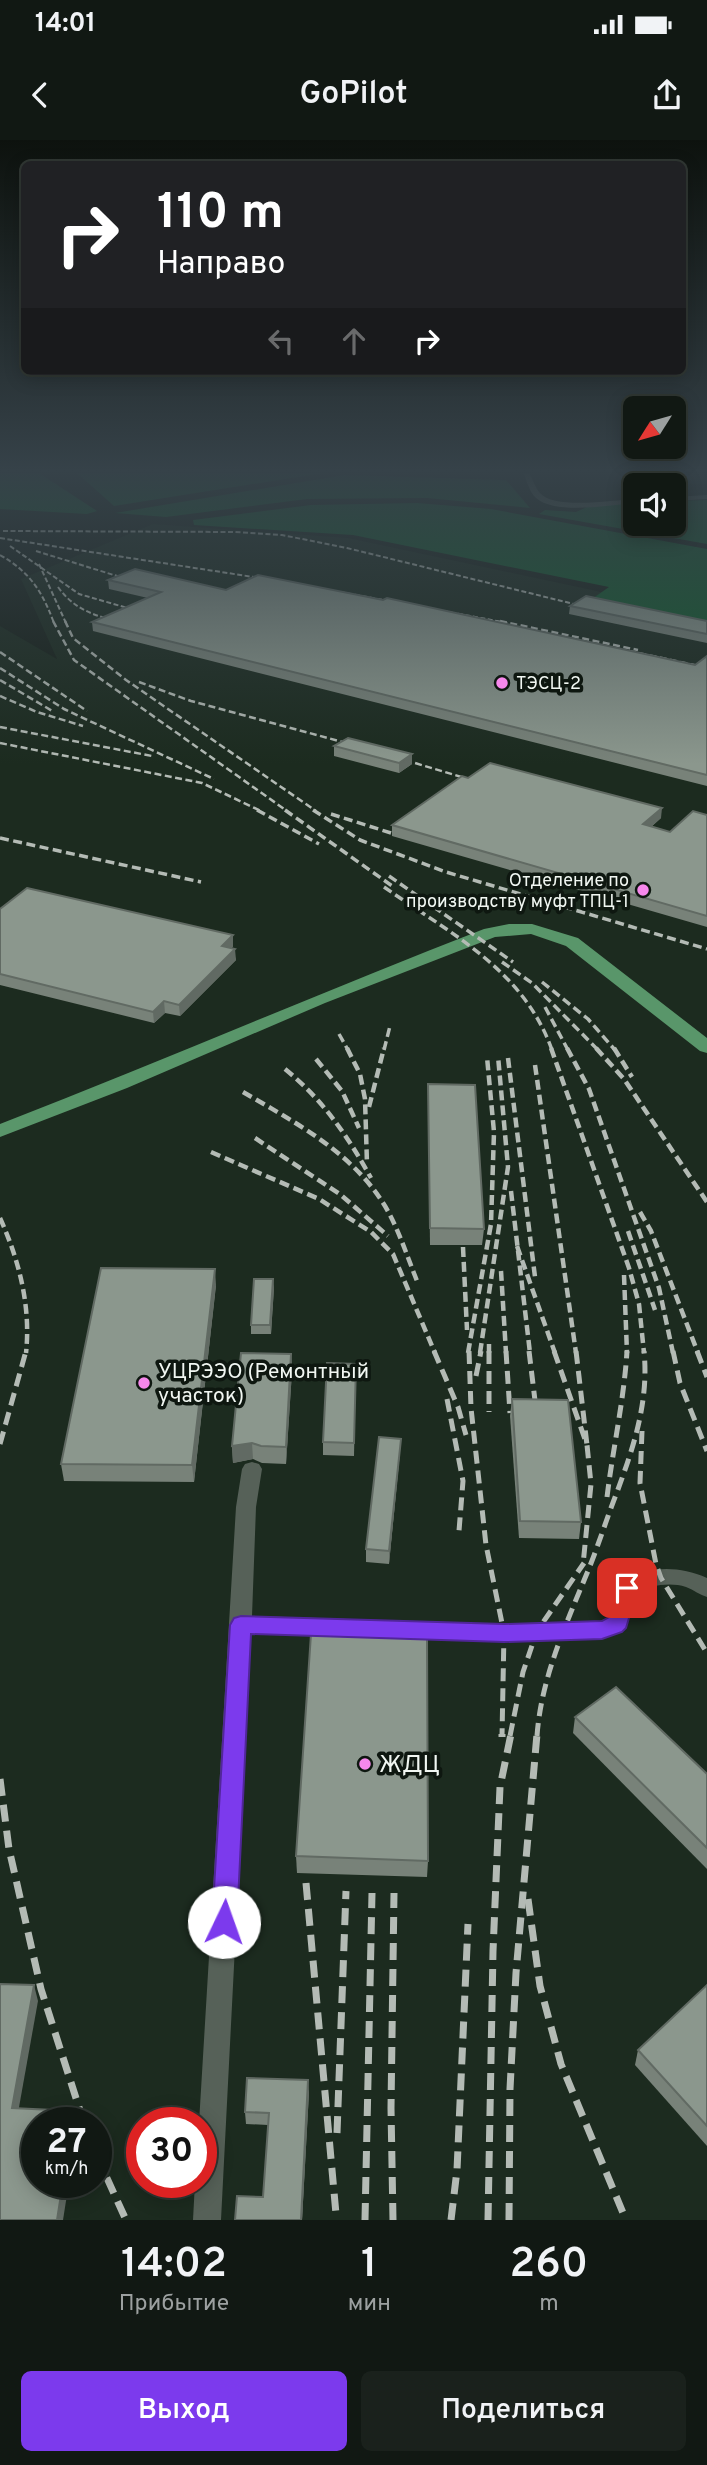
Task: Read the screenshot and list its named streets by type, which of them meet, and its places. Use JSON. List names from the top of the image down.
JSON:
{
  "places": [
    "ТЭСЦ-2",
    "Отделение по производству муфт ТПЦ-1",
    "УЦРЭЭО (Ремонтный участок)",
    "ЖДЦ"
  ],
  "north": "bottom left",
  "page": {
    "status": "14:01",
    "header": "GoPilot",
    "turn": ["110 m", "Направо"],
    "speed": "27 km/h",
    "limit": "30",
    "eta": [
      "14:02",
      "Прибытие",
      "1",
      "мин",
      "260",
      "m"
    ],
    "buttons": ["Выход", "Поделиться"]
  }
}
